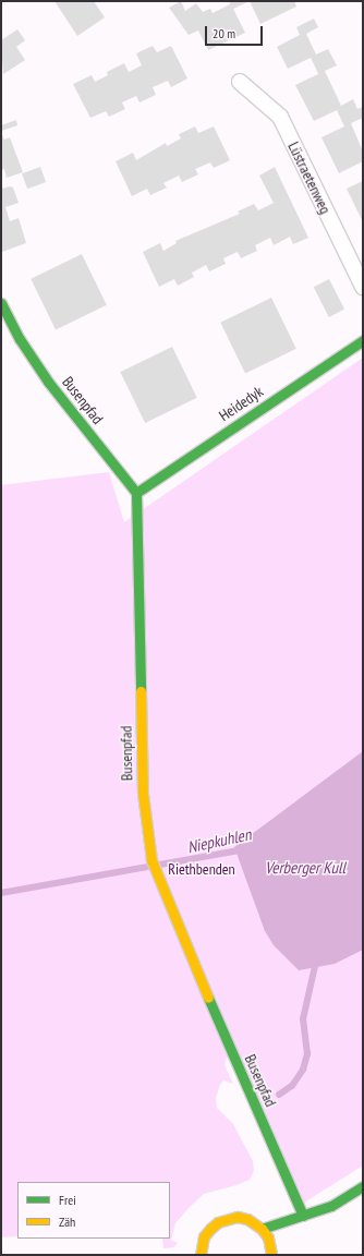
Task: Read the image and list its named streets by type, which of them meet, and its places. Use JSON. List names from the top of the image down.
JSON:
{
  "streets": {
    "street": ["Lüstraetenweg", "Busenpfad", "Heidedyk"]
  },
  "crossings": [
    ["Busenpfad", "Heidedyk"]
  ],
  "water": ["Niepkuhlen", "Verberger Kull"],
  "parks": ["Riethbenden"],
  "legend": ["Frei", "Zäh"],
  "scale_bar": "20 m"
}
